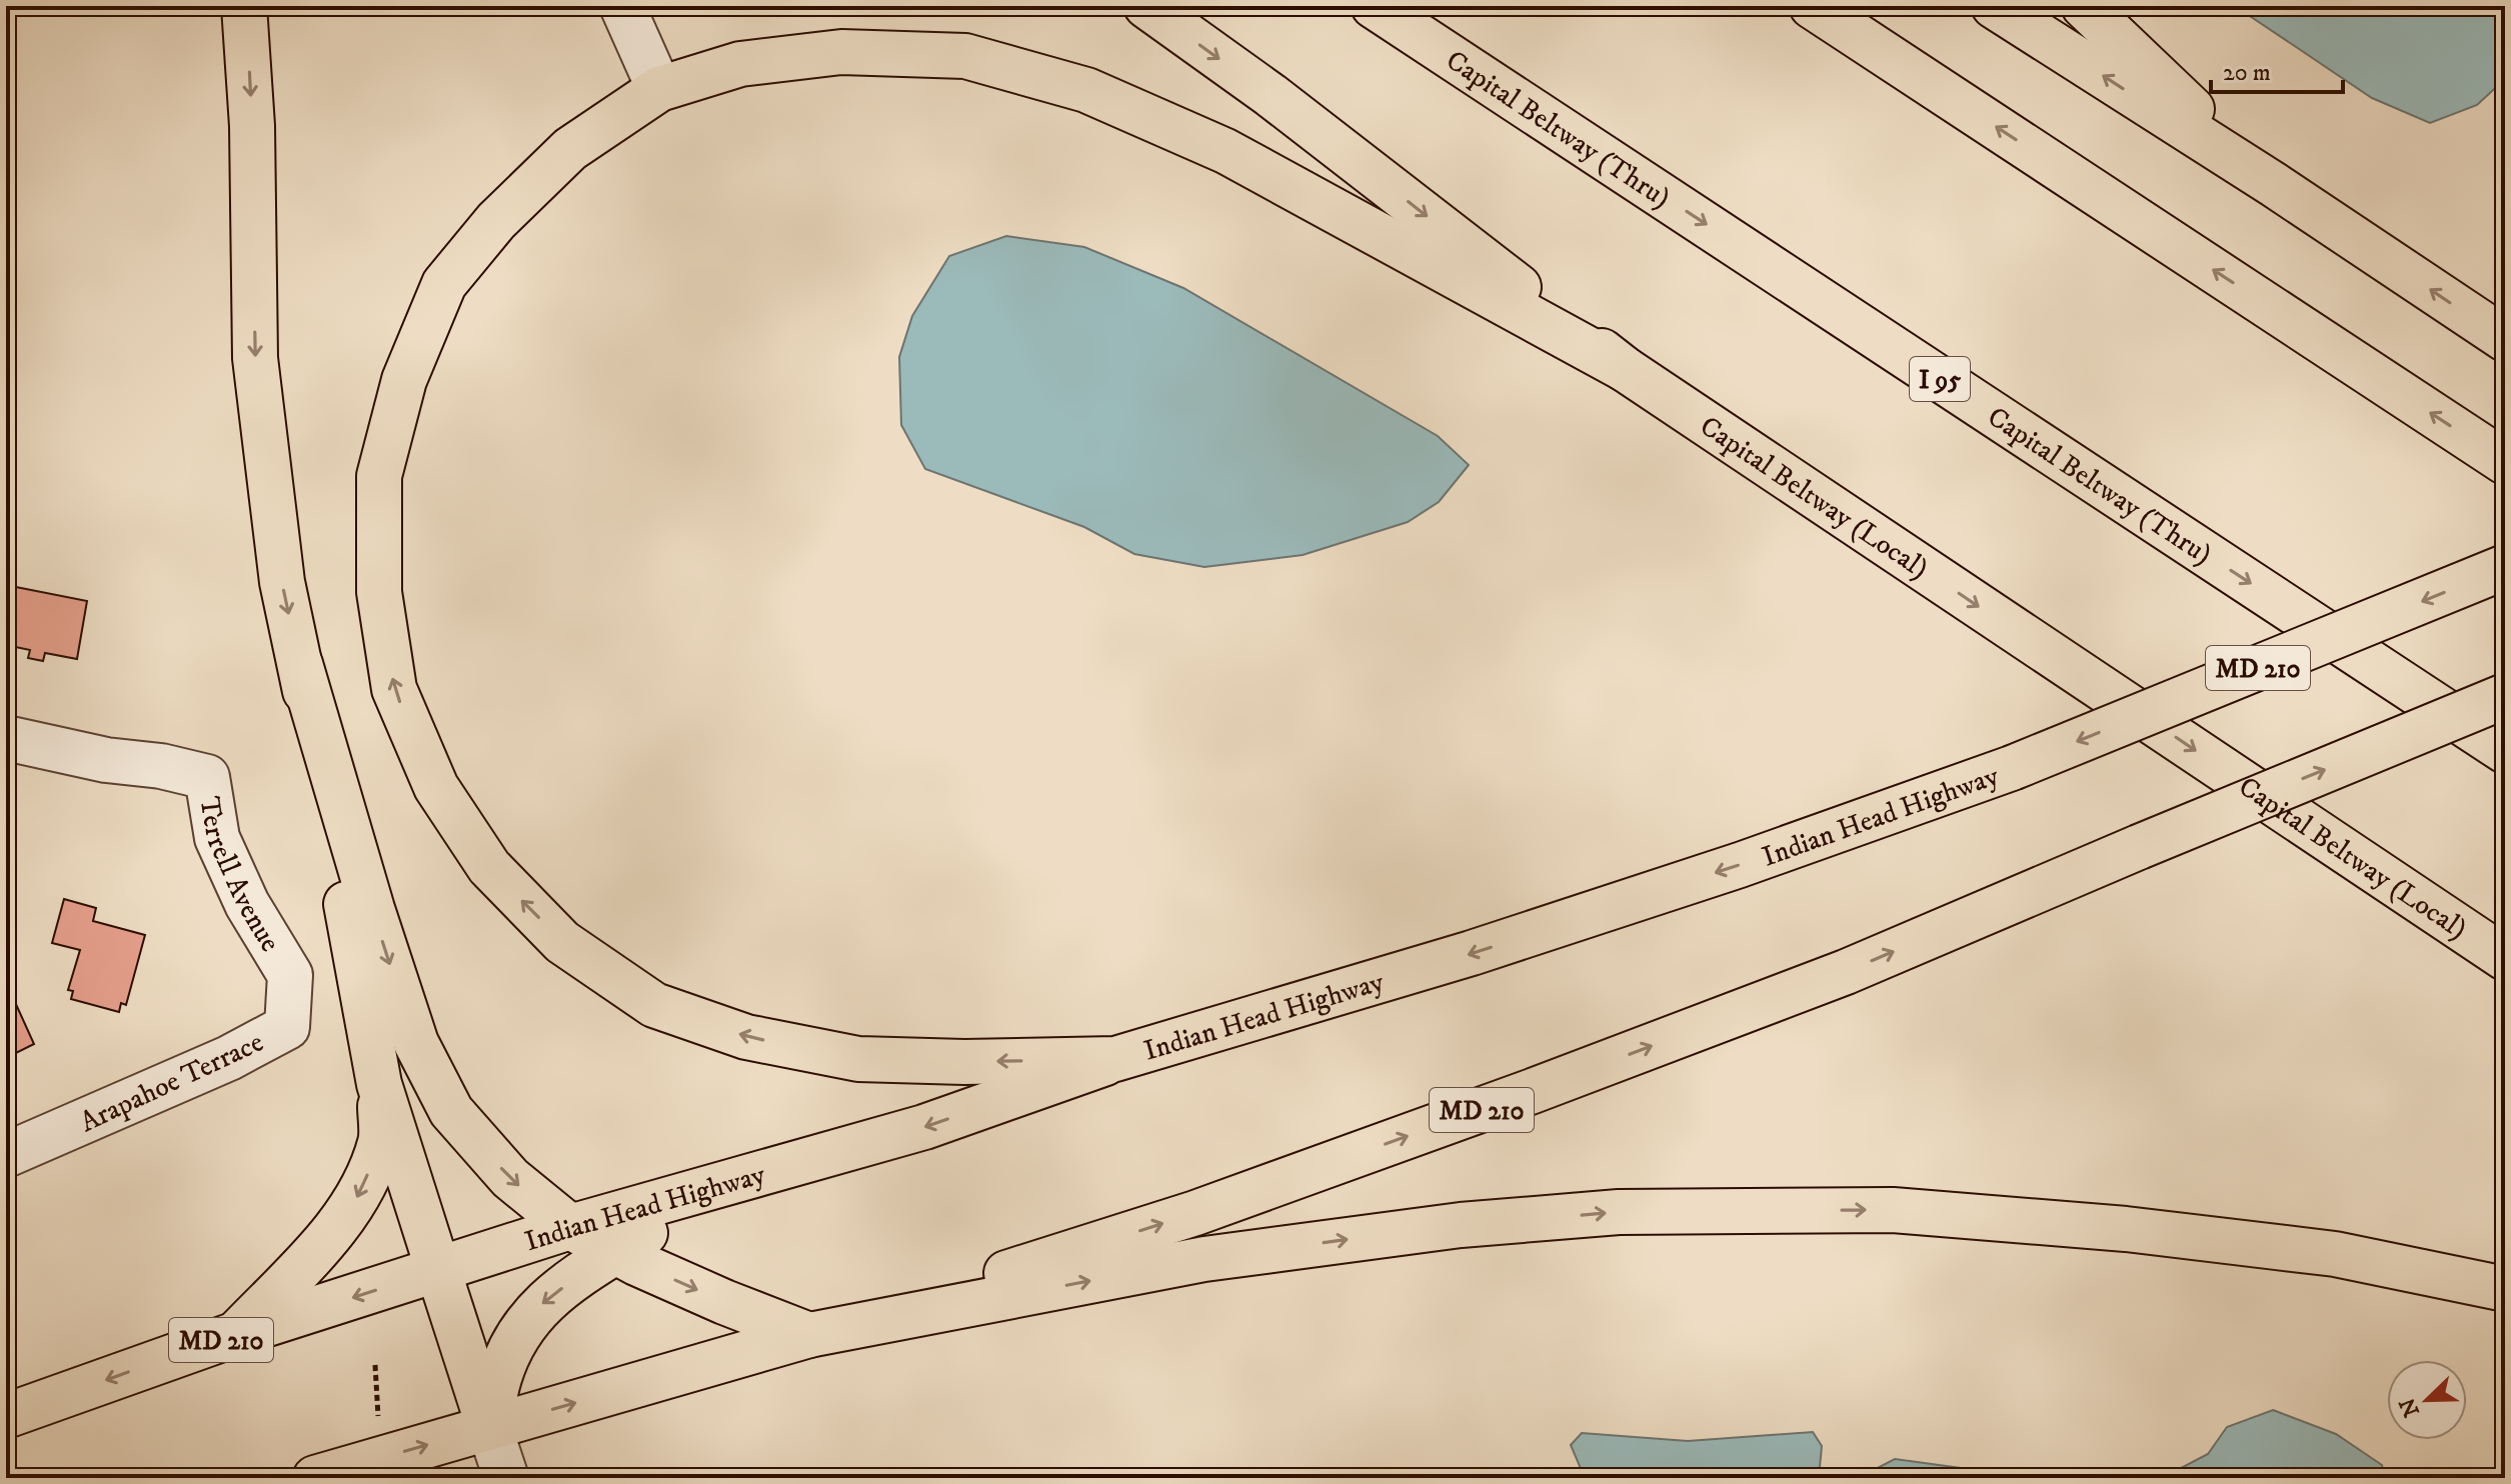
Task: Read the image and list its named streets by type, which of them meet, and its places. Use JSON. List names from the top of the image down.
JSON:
{
  "streets": {
    "main road": [
      "Capital Beltway (Thru)",
      "I 95",
      "Capital Beltway (Local)",
      "MD 210",
      "Indian Head Highway"
    ],
    "street": ["Terrell Avenue", "Arapahoe Terrace"]
  },
  "crossings": [
    ["Terrell Avenue", "Arapahoe Terrace"]
  ],
  "scale_bar": "20 m",
  "north": "bottom left"
}
